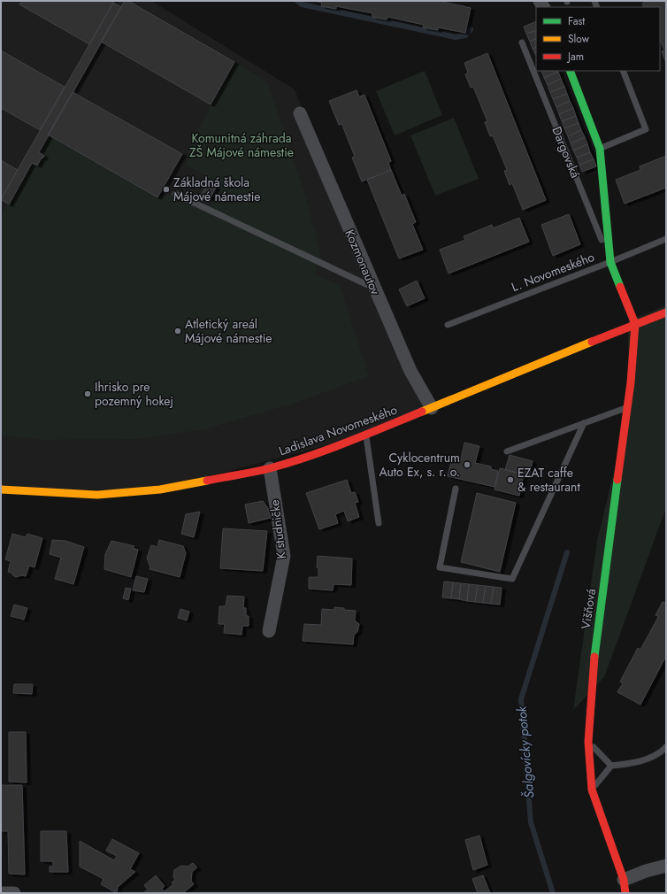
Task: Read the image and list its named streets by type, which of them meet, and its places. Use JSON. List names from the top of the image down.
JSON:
{
  "streets": {
    "street": [
      "Dargovská",
      "Kozmonautov",
      "Ladislava Novomeského",
      "K studničke",
      "Višňová"
    ],
    "lane": ["L. Novomeského"]
  },
  "crossings": [
    ["Dargovská", "L. Novomeského"],
    ["Dargovská", "Ladislava Novomeského"],
    ["Dargovská", "Višňová"],
    ["Kozmonautov", "Ladislava Novomeského"],
    ["Ladislava Novomeského", "K studničke"],
    ["Ladislava Novomeského", "Višňová"]
  ],
  "water": ["Šalgovícky potok"],
  "parks": ["Komunitná záhrada ZŠ Májové námestie"],
  "places": [
    "Základná škola Májové námestie",
    "Atletický areál Májové námestie",
    "Ihrisko pre pozemný hokej",
    "Cyklocentrum Auto Ex, s. r. o.",
    "EZAT caffe & restaurant"
  ],
  "legend": ["Fast", "Slow", "Jam"]
}
